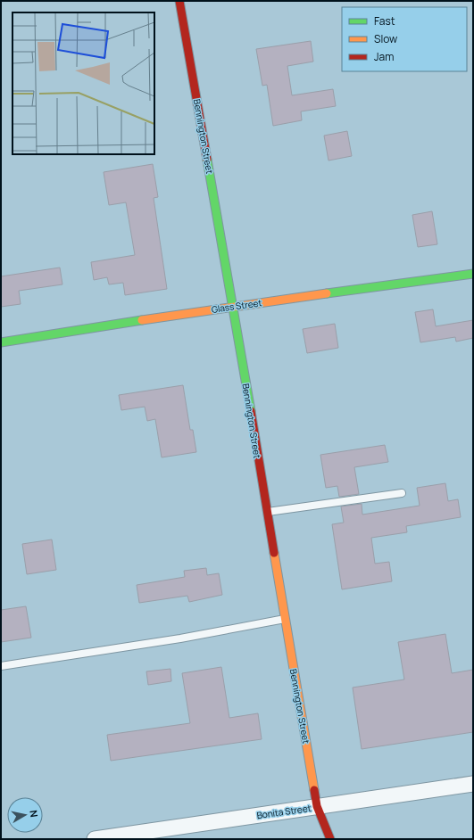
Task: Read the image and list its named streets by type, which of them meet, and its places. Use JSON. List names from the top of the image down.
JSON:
{
  "streets": {
    "street": ["Bennington Street", "Glass Street", "Bonita Street"]
  },
  "crossings": [
    ["Bennington Street", "Glass Street"],
    ["Bennington Street", "Bonita Street"]
  ],
  "legend": ["Fast", "Slow", "Jam"],
  "north": "right"
}
